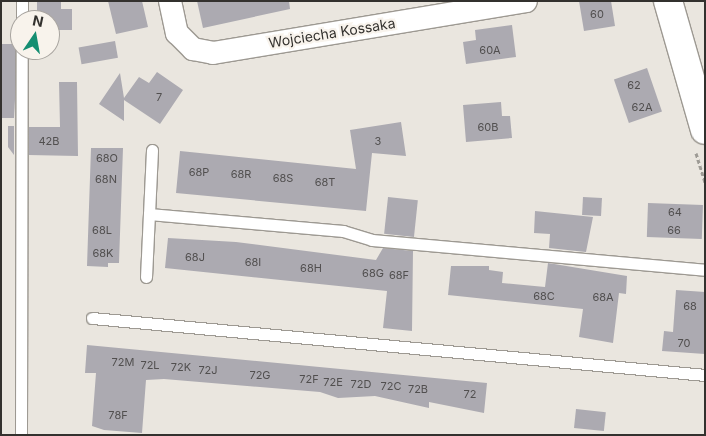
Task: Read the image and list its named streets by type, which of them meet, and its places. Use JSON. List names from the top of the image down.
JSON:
{
  "streets": {
    "street": ["Wojciecha Kossaka"]
  },
  "house_numbers": [
    "60",
    "60A",
    "62",
    "7",
    "62A",
    "60B",
    "42B",
    "3",
    "68O",
    "68P",
    "68R",
    "68S",
    "68N",
    "68T",
    "64",
    "68L",
    "66",
    "68K",
    "68J",
    "68I",
    "68H",
    "68G",
    "68F",
    "68C",
    "68A",
    "68",
    "70",
    "72M",
    "72L",
    "72K",
    "72J",
    "72G",
    "72F",
    "72E",
    "72D",
    "72C",
    "72B",
    "72",
    "78F"
  ],
  "north": "top"
}
